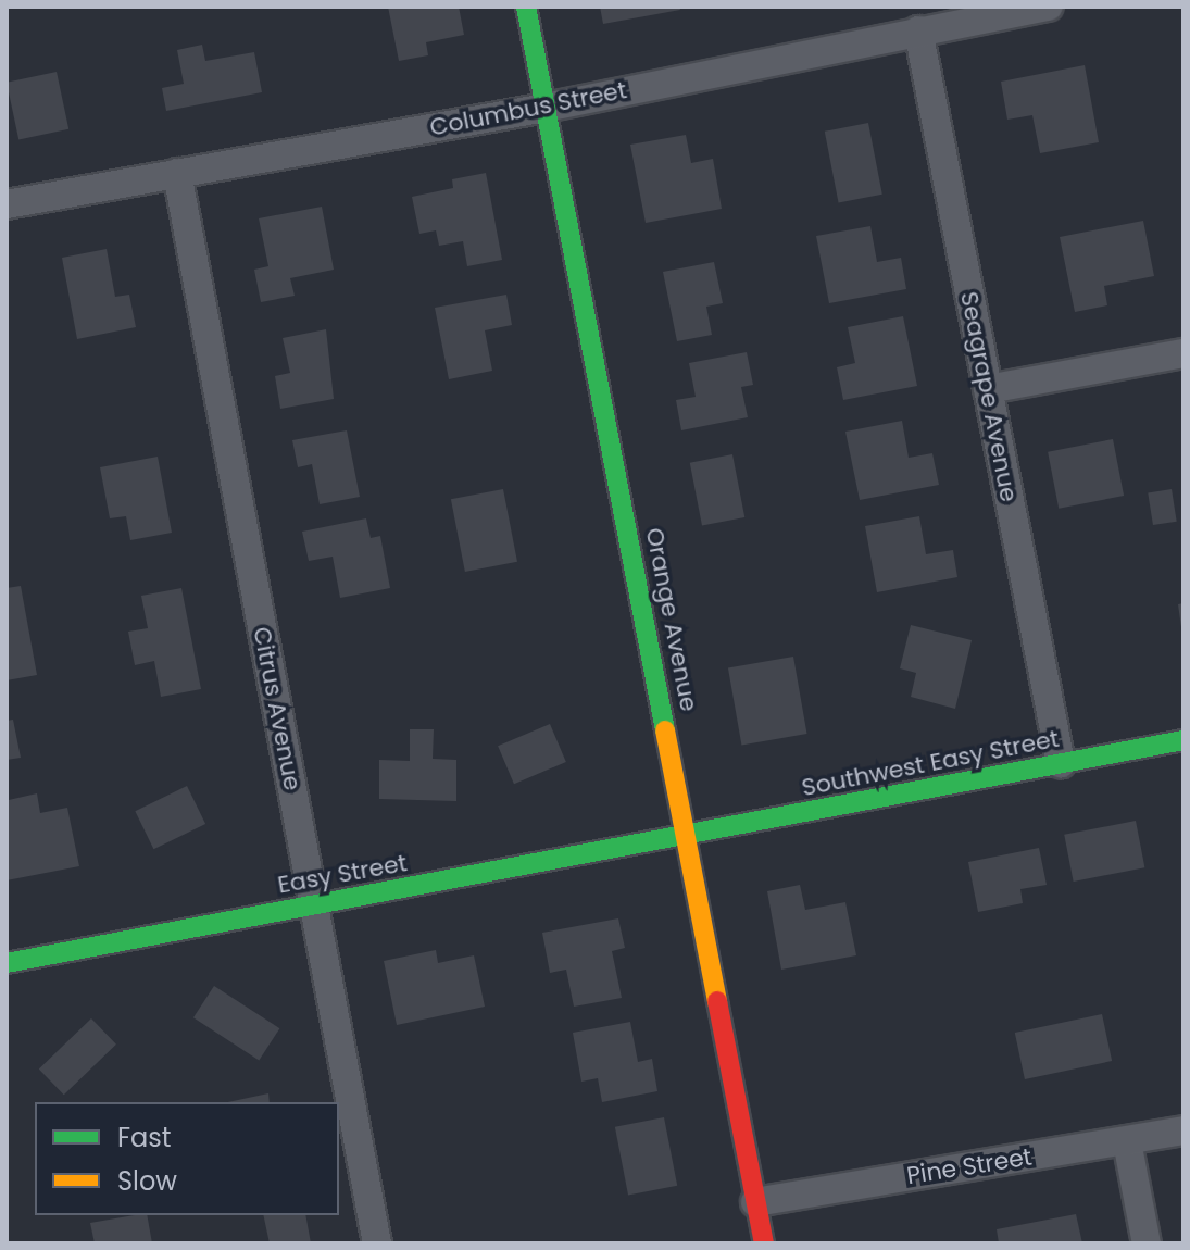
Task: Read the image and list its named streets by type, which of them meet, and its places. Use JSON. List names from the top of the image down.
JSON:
{
  "streets": {
    "street": [
      "Columbus Street",
      "Seagrape Avenue",
      "Orange Avenue",
      "Citrus Avenue",
      "Southwest Easy Street",
      "Easy Street",
      "Pine Street"
    ]
  },
  "crossings": [
    ["Columbus Street", "Seagrape Avenue"],
    ["Columbus Street", "Orange Avenue"],
    ["Columbus Street", "Citrus Avenue"],
    ["Seagrape Avenue", "Southwest Easy Street"],
    ["Orange Avenue", "Southwest Easy Street"],
    ["Orange Avenue", "Easy Street"],
    ["Orange Avenue", "Pine Street"],
    ["Citrus Avenue", "Easy Street"],
    ["Southwest Easy Street", "Easy Street"]
  ],
  "legend": ["Fast", "Slow"]
}
